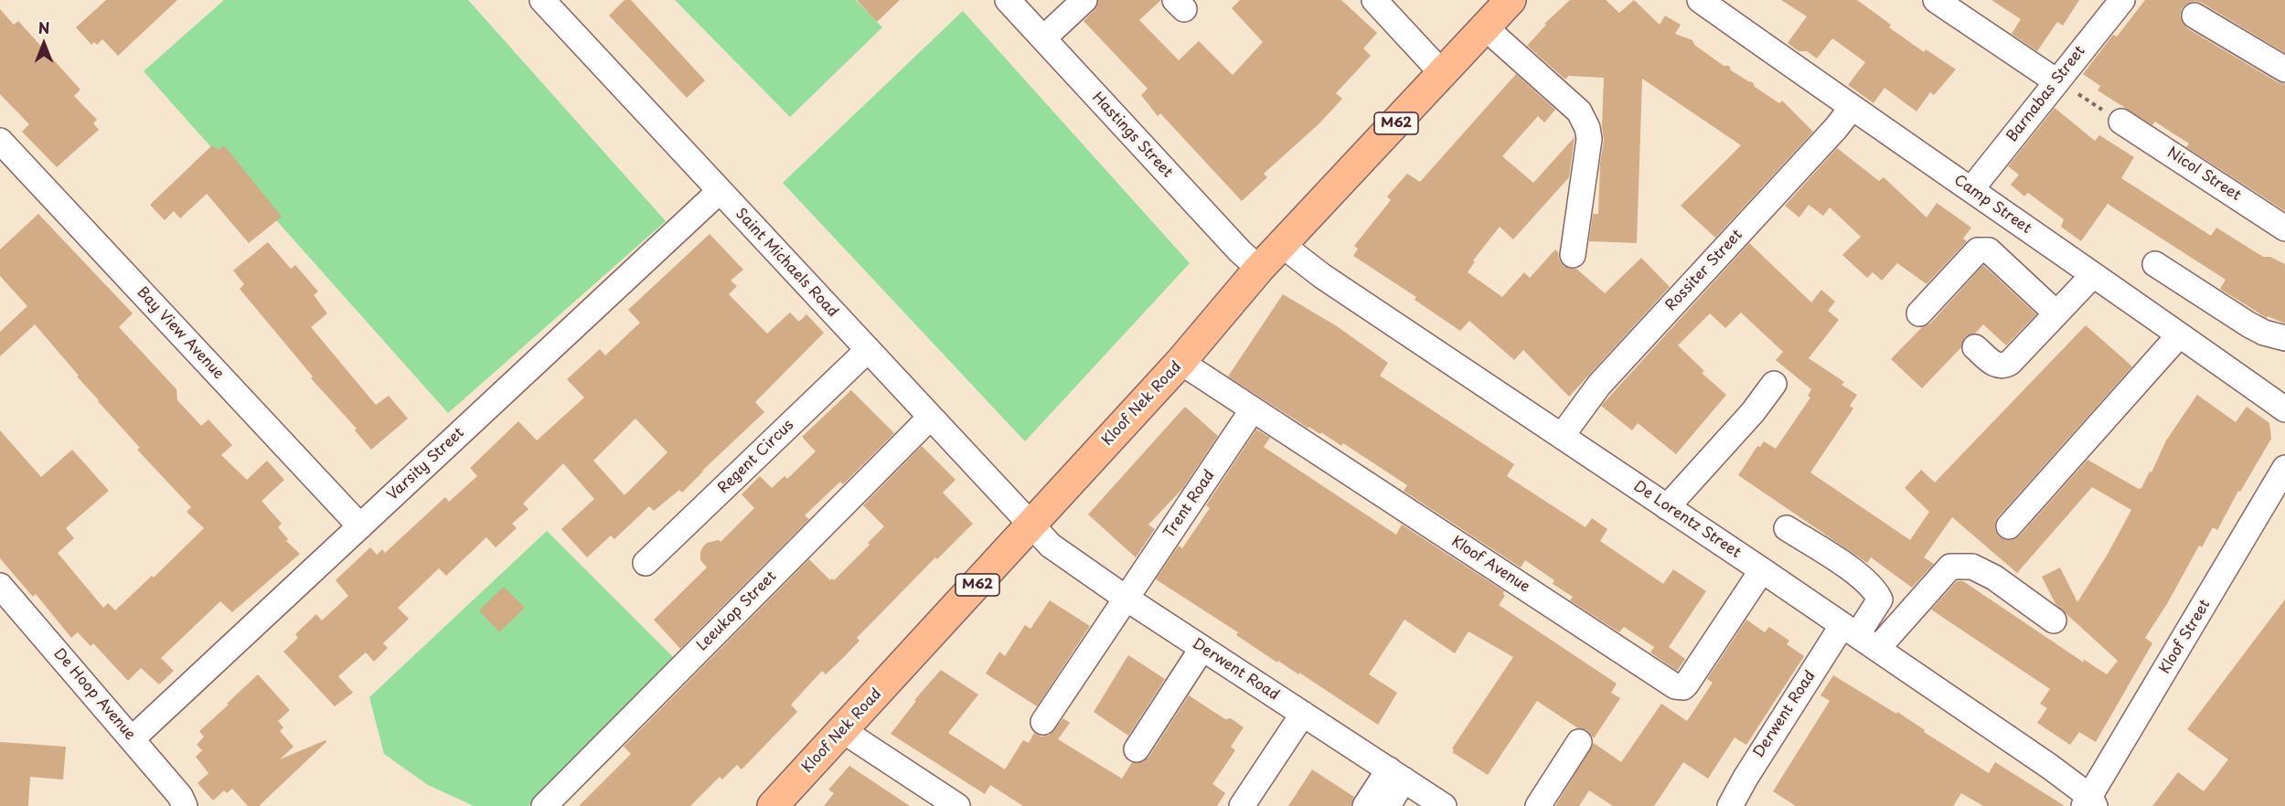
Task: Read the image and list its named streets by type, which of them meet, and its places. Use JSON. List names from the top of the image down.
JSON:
{
  "streets": {
    "main road": ["M62", "Kloof Nek Road"],
    "street": [
      "Barnabas Street",
      "Hastings Street",
      "Nicol Street",
      "Camp Street",
      "Saint Michaels Road",
      "Rossiter Street",
      "Bay View Avenue",
      "Regent Circus",
      "Varsity Street",
      "Trent Road",
      "De Lorentz Street",
      "Kloof Avenue",
      "Leeukop Street",
      "Kloof Street",
      "Derwent Road",
      "De Hoop Avenue"
    ]
  },
  "crossings": [
    ["Barnabas Street", "Camp Street"],
    ["Hastings Street", "Kloof Nek Road"],
    ["Camp Street", "Rossiter Street"],
    ["Saint Michaels Road", "Kloof Nek Road"],
    ["Saint Michaels Road", "Regent Circus"],
    ["Saint Michaels Road", "Varsity Street"],
    ["Saint Michaels Road", "Leeukop Street"],
    ["Saint Michaels Road", "Derwent Road"],
    ["Rossiter Street", "De Lorentz Street"],
    ["Bay View Avenue", "Varsity Street"],
    ["Kloof Nek Road", "De Lorentz Street"],
    ["Kloof Nek Road", "Kloof Avenue"],
    ["Kloof Nek Road", "Derwent Road"],
    ["Varsity Street", "De Hoop Avenue"],
    ["Trent Road", "Kloof Avenue"],
    ["Trent Road", "Derwent Road"],
    ["De Lorentz Street", "Kloof Avenue"],
    ["De Lorentz Street", "Kloof Street"],
    ["De Lorentz Street", "Derwent Road"]
  ],
  "north": "top"
}
